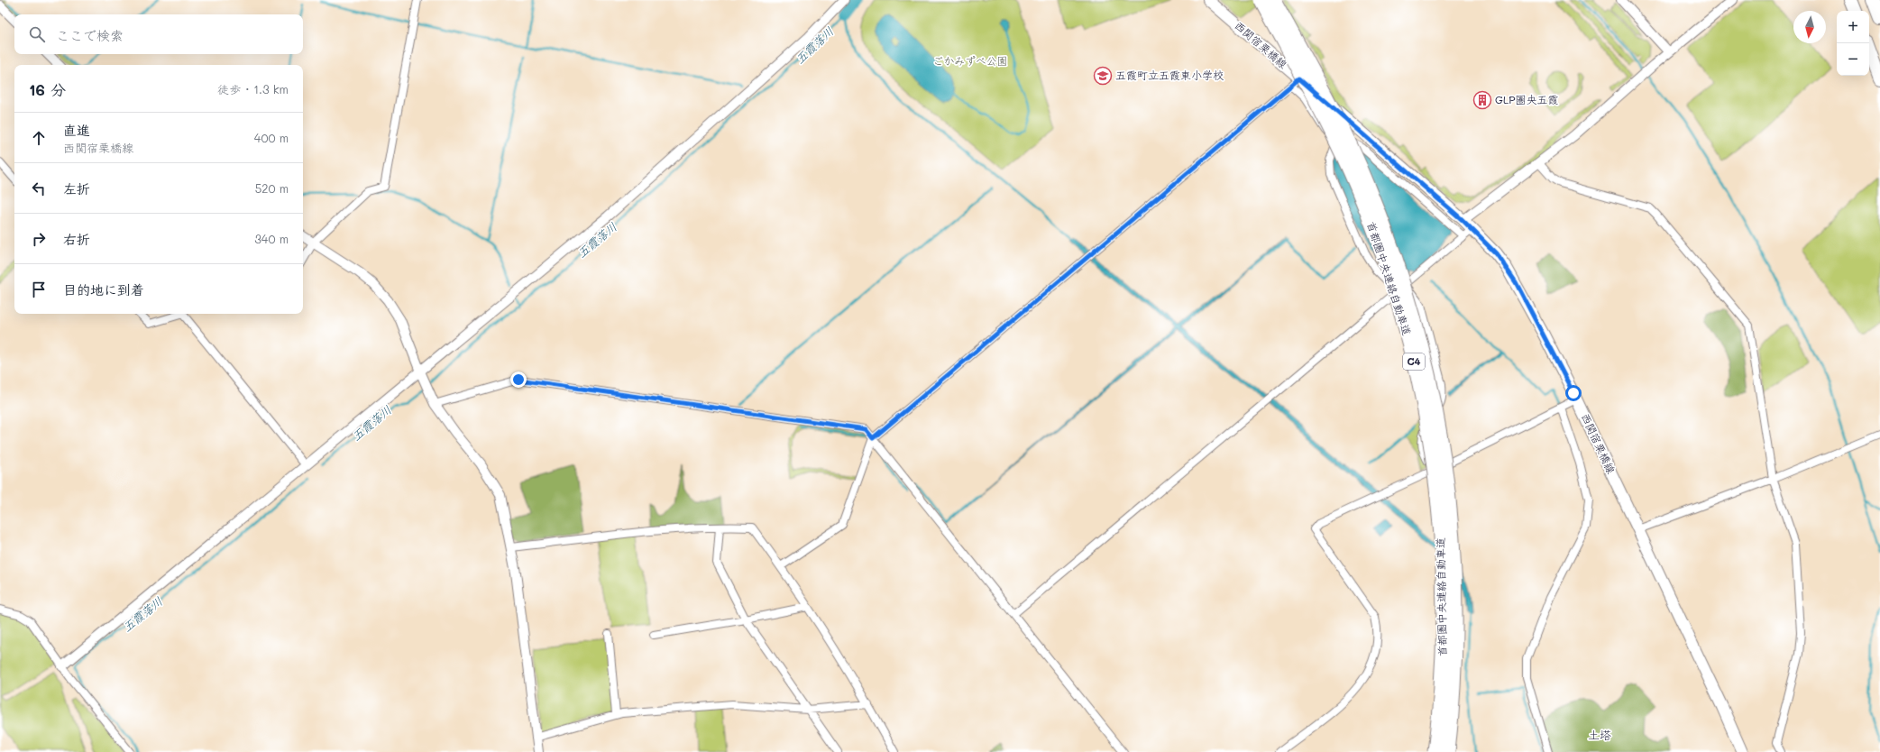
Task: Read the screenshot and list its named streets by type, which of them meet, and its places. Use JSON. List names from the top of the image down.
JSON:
{
  "streets": {
    "highway": ["首都圏中央連絡自動車道", "C4"],
    "main road": ["西関宿栗橋線"]
  },
  "districts": ["土塔"],
  "water": ["五霞落川"],
  "parks": ["ごかみずべ公園"],
  "places": {
    "school or university": ["五霞町立五霞東小学校"],
    "building": ["GLP圏央五霞"]
  },
  "north": "bottom",
  "page": {
    "map_buttons": ["+", "−"],
    "search": "ここで検索",
    "heading": ["16 分", "徒歩 · 1.3 km"],
    "list": [
      ["直進", "西関宿栗橋線", "400 m"],
      ["左折", "520 m"],
      ["右折", "340 m"],
      "目的地に到着"
    ]
  }
}
